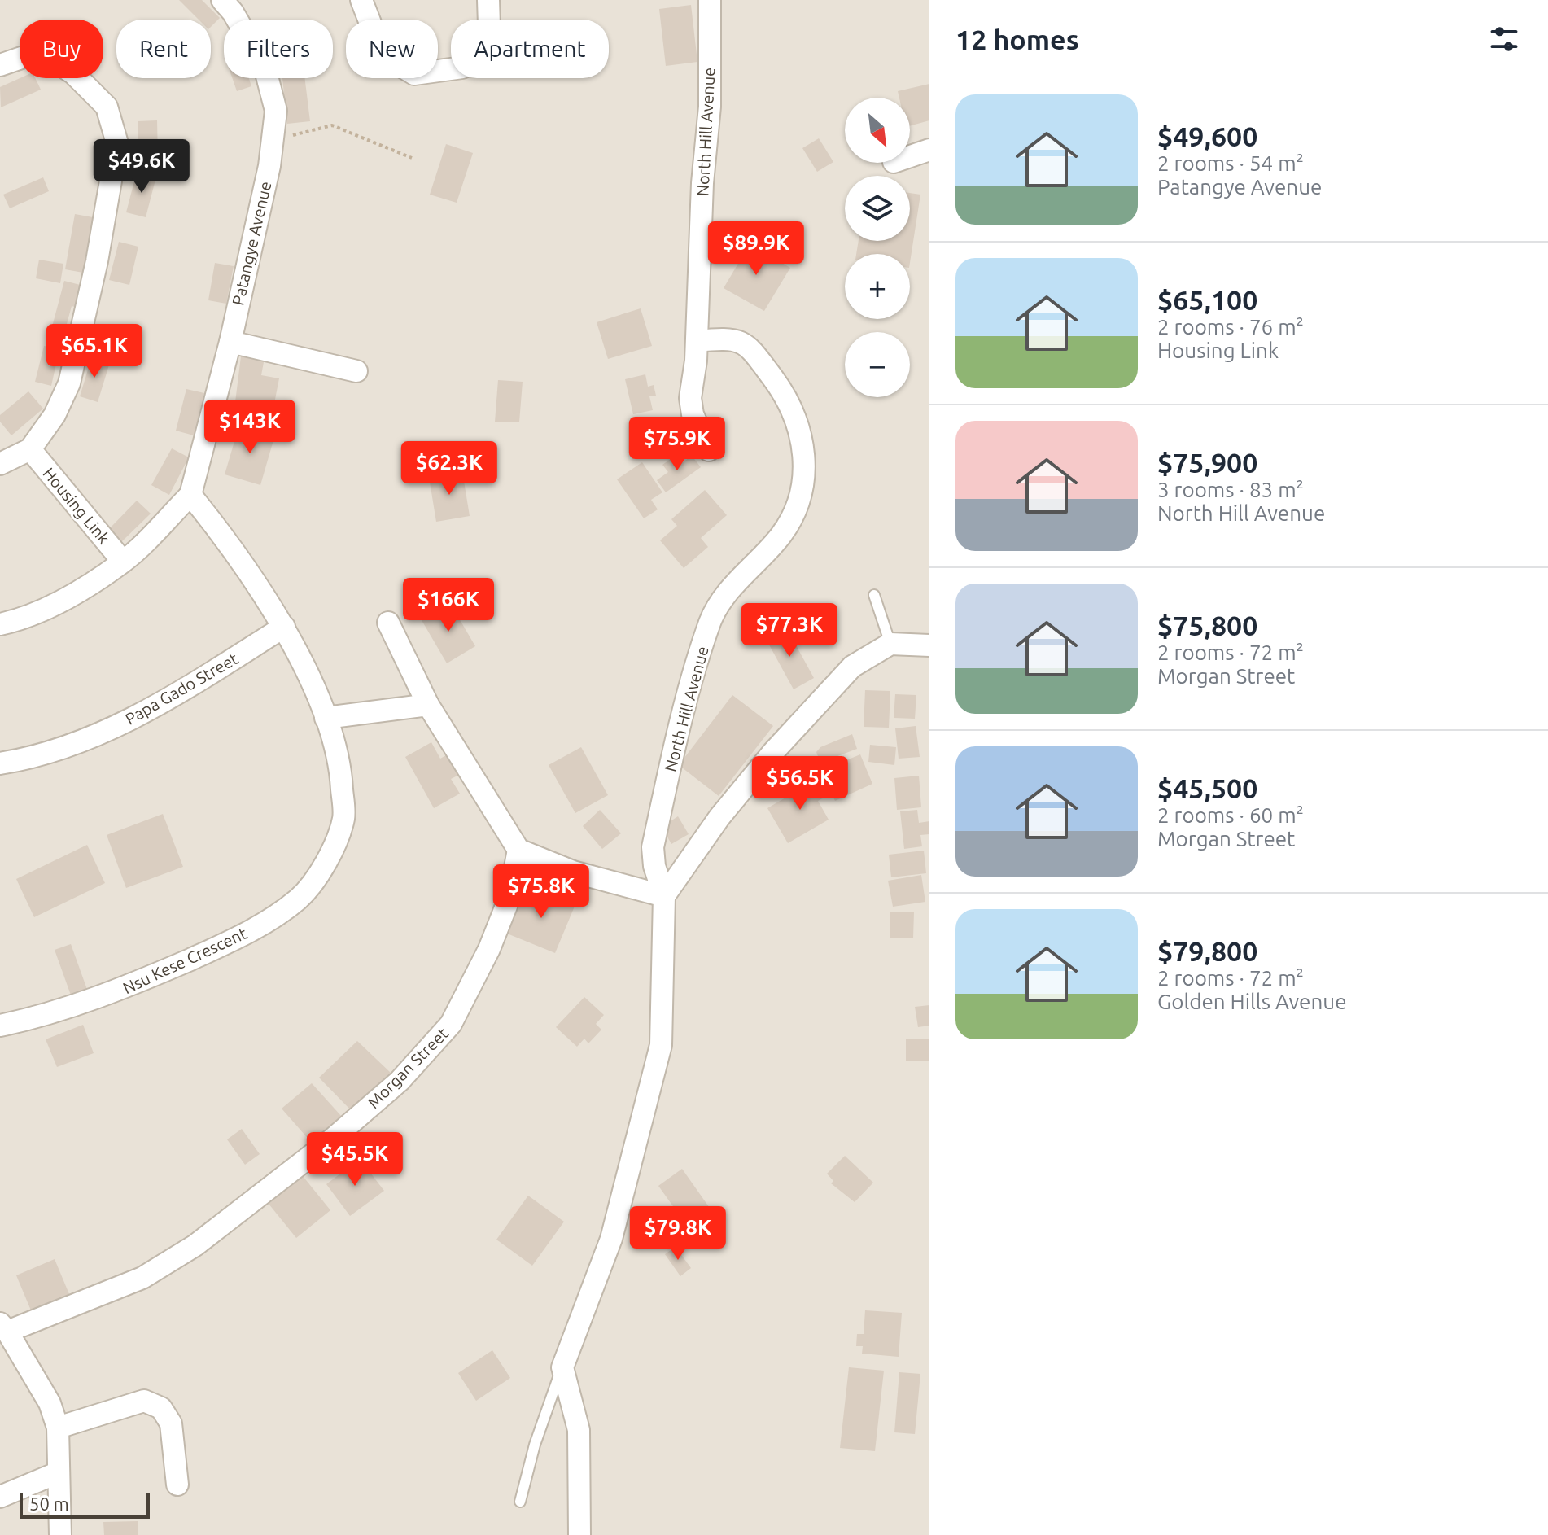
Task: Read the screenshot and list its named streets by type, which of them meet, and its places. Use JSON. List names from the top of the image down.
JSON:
{
  "streets": {
    "street": [
      "North Hill Avenue",
      "Patangye Avenue",
      "Housing Link",
      "Papa Gado Street",
      "Nsu Kese Crescent",
      "Morgan Street"
    ]
  },
  "crossings": [
    ["Patangye Avenue", "Nsu Kese Crescent"],
    ["Papa Gado Street", "Nsu Kese Crescent"]
  ],
  "scale_bar": "50 m",
  "north": "bottom right",
  "page": {
    "heading": "12 homes",
    "chip": [
      "Buy",
      "Rent",
      "Filters",
      "New",
      "Apartment"
    ],
    "list": [
      {
        "name": "$49,600",
        "note": "2 rooms · 54 m² · Patangye Avenue"
      },
      {
        "name": "$65,100",
        "note": "2 rooms · 76 m² · Housing Link"
      },
      {
        "name": "$75,900",
        "note": "3 rooms · 83 m² · North Hill Avenue"
      },
      {
        "name": "$75,800",
        "note": "2 rooms · 72 m² · Morgan Street"
      },
      {
        "name": "$45,500",
        "note": "2 rooms · 60 m² · Morgan Street"
      },
      {
        "name": "$79,800",
        "note": "2 rooms · 72 m² · Golden Hills Avenue"
      }
    ],
    "map_buttons": ["+", "−"],
    "price": [
      "$49.6K",
      "$89.9K",
      "$65.1K",
      "$143K",
      "$75.9K",
      "$62.3K",
      "$166K",
      "$77.3K",
      "$56.5K",
      "$75.8K",
      "$45.5K",
      "$79.8K"
    ],
    "scale": "50 m"
  }
}
